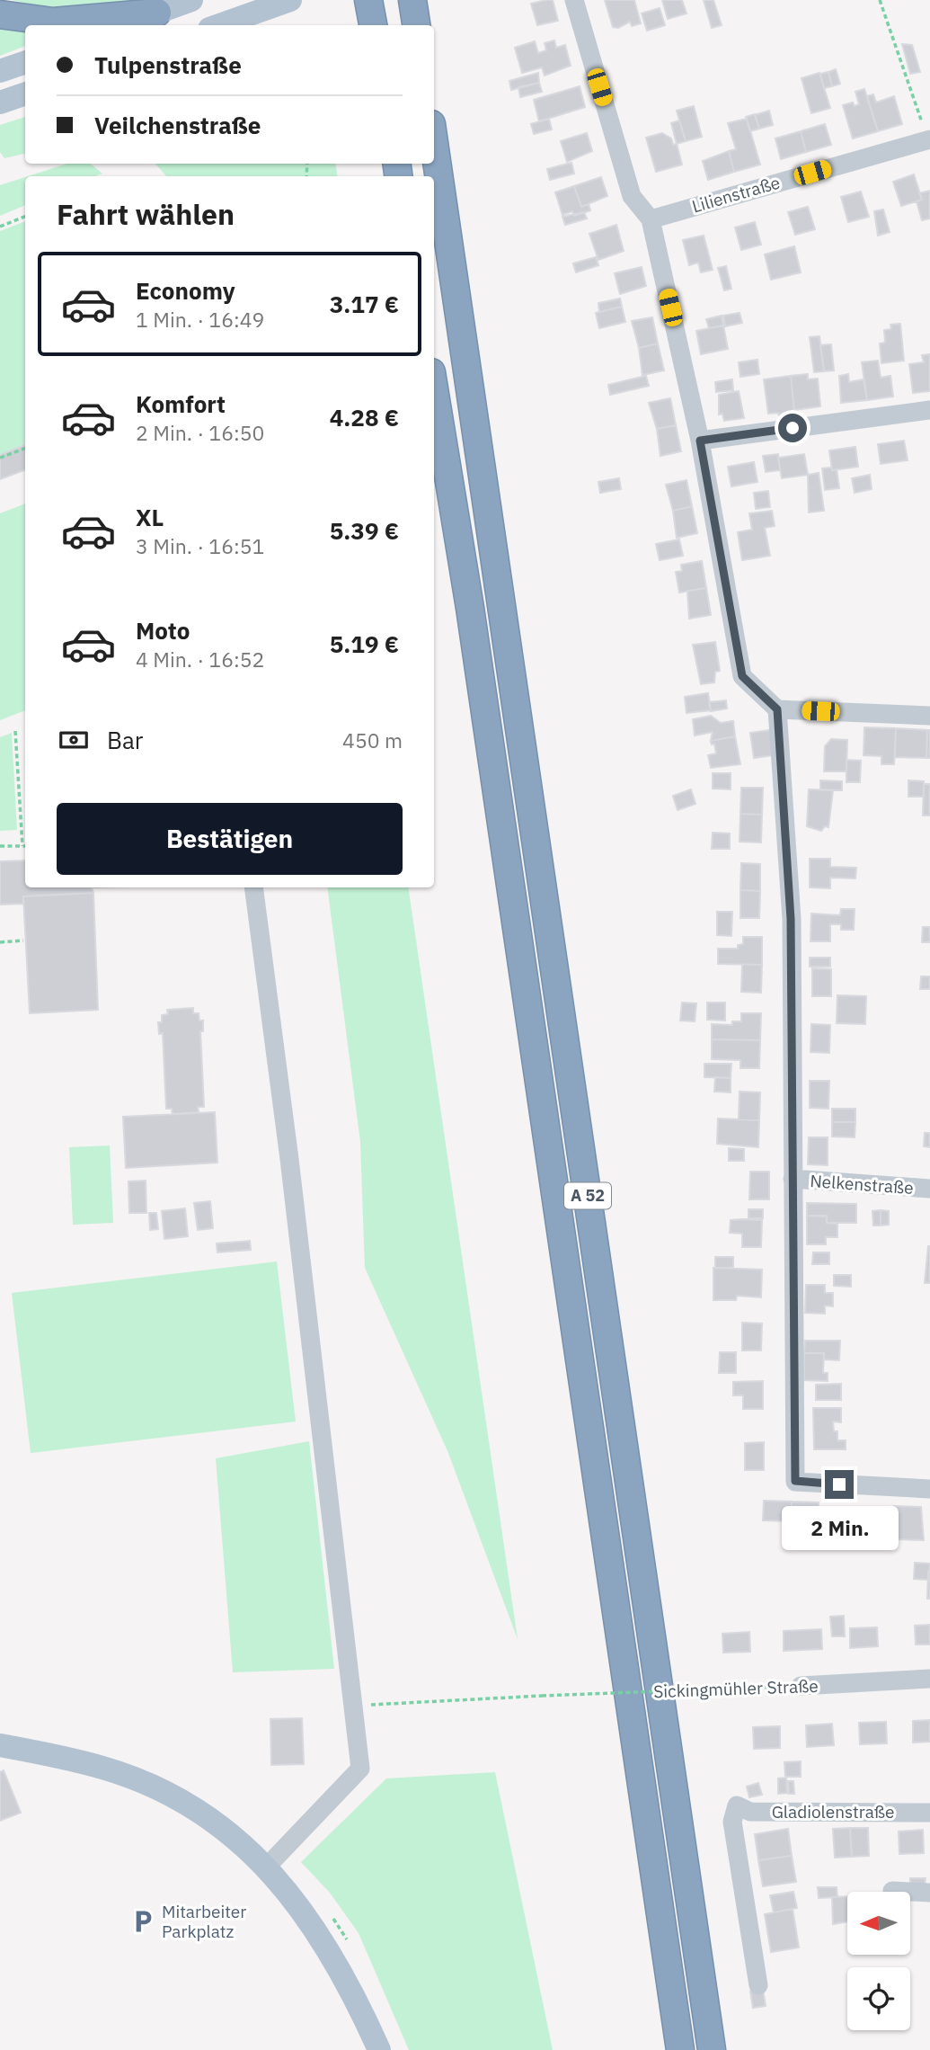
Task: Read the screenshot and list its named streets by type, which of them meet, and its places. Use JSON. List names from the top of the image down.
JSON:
{
  "streets": {
    "highway": ["A 52"],
    "street": [
      "Lilienstraße",
      "Nelkenstraße",
      "Sickingmühler Straße",
      "Gladiolenstraße"
    ]
  },
  "places": {
    "parking": ["Mitarbeiter Parkplatz"]
  },
  "north": "left",
  "page": {
    "banner": ["Tulpenstraße", "Veilchenstraße"],
    "heading": "Fahrt wählen",
    "list": [
      {
        "name": "Economy",
        "note": "1 Min. · 16:49",
        "value": "3.17 €"
      },
      {
        "name": "Komfort",
        "note": "2 Min. · 16:50",
        "value": "4.28 €"
      },
      {
        "name": "XL",
        "note": "3 Min. · 16:51",
        "value": "5.39 €"
      },
      {
        "name": "Moto",
        "note": "4 Min. · 16:52",
        "value": "5.19 €"
      }
    ],
    "pay": ["Bar", "450 m"],
    "buttons": "Bestätigen",
    "bubble": "2 Min."
  }
}
